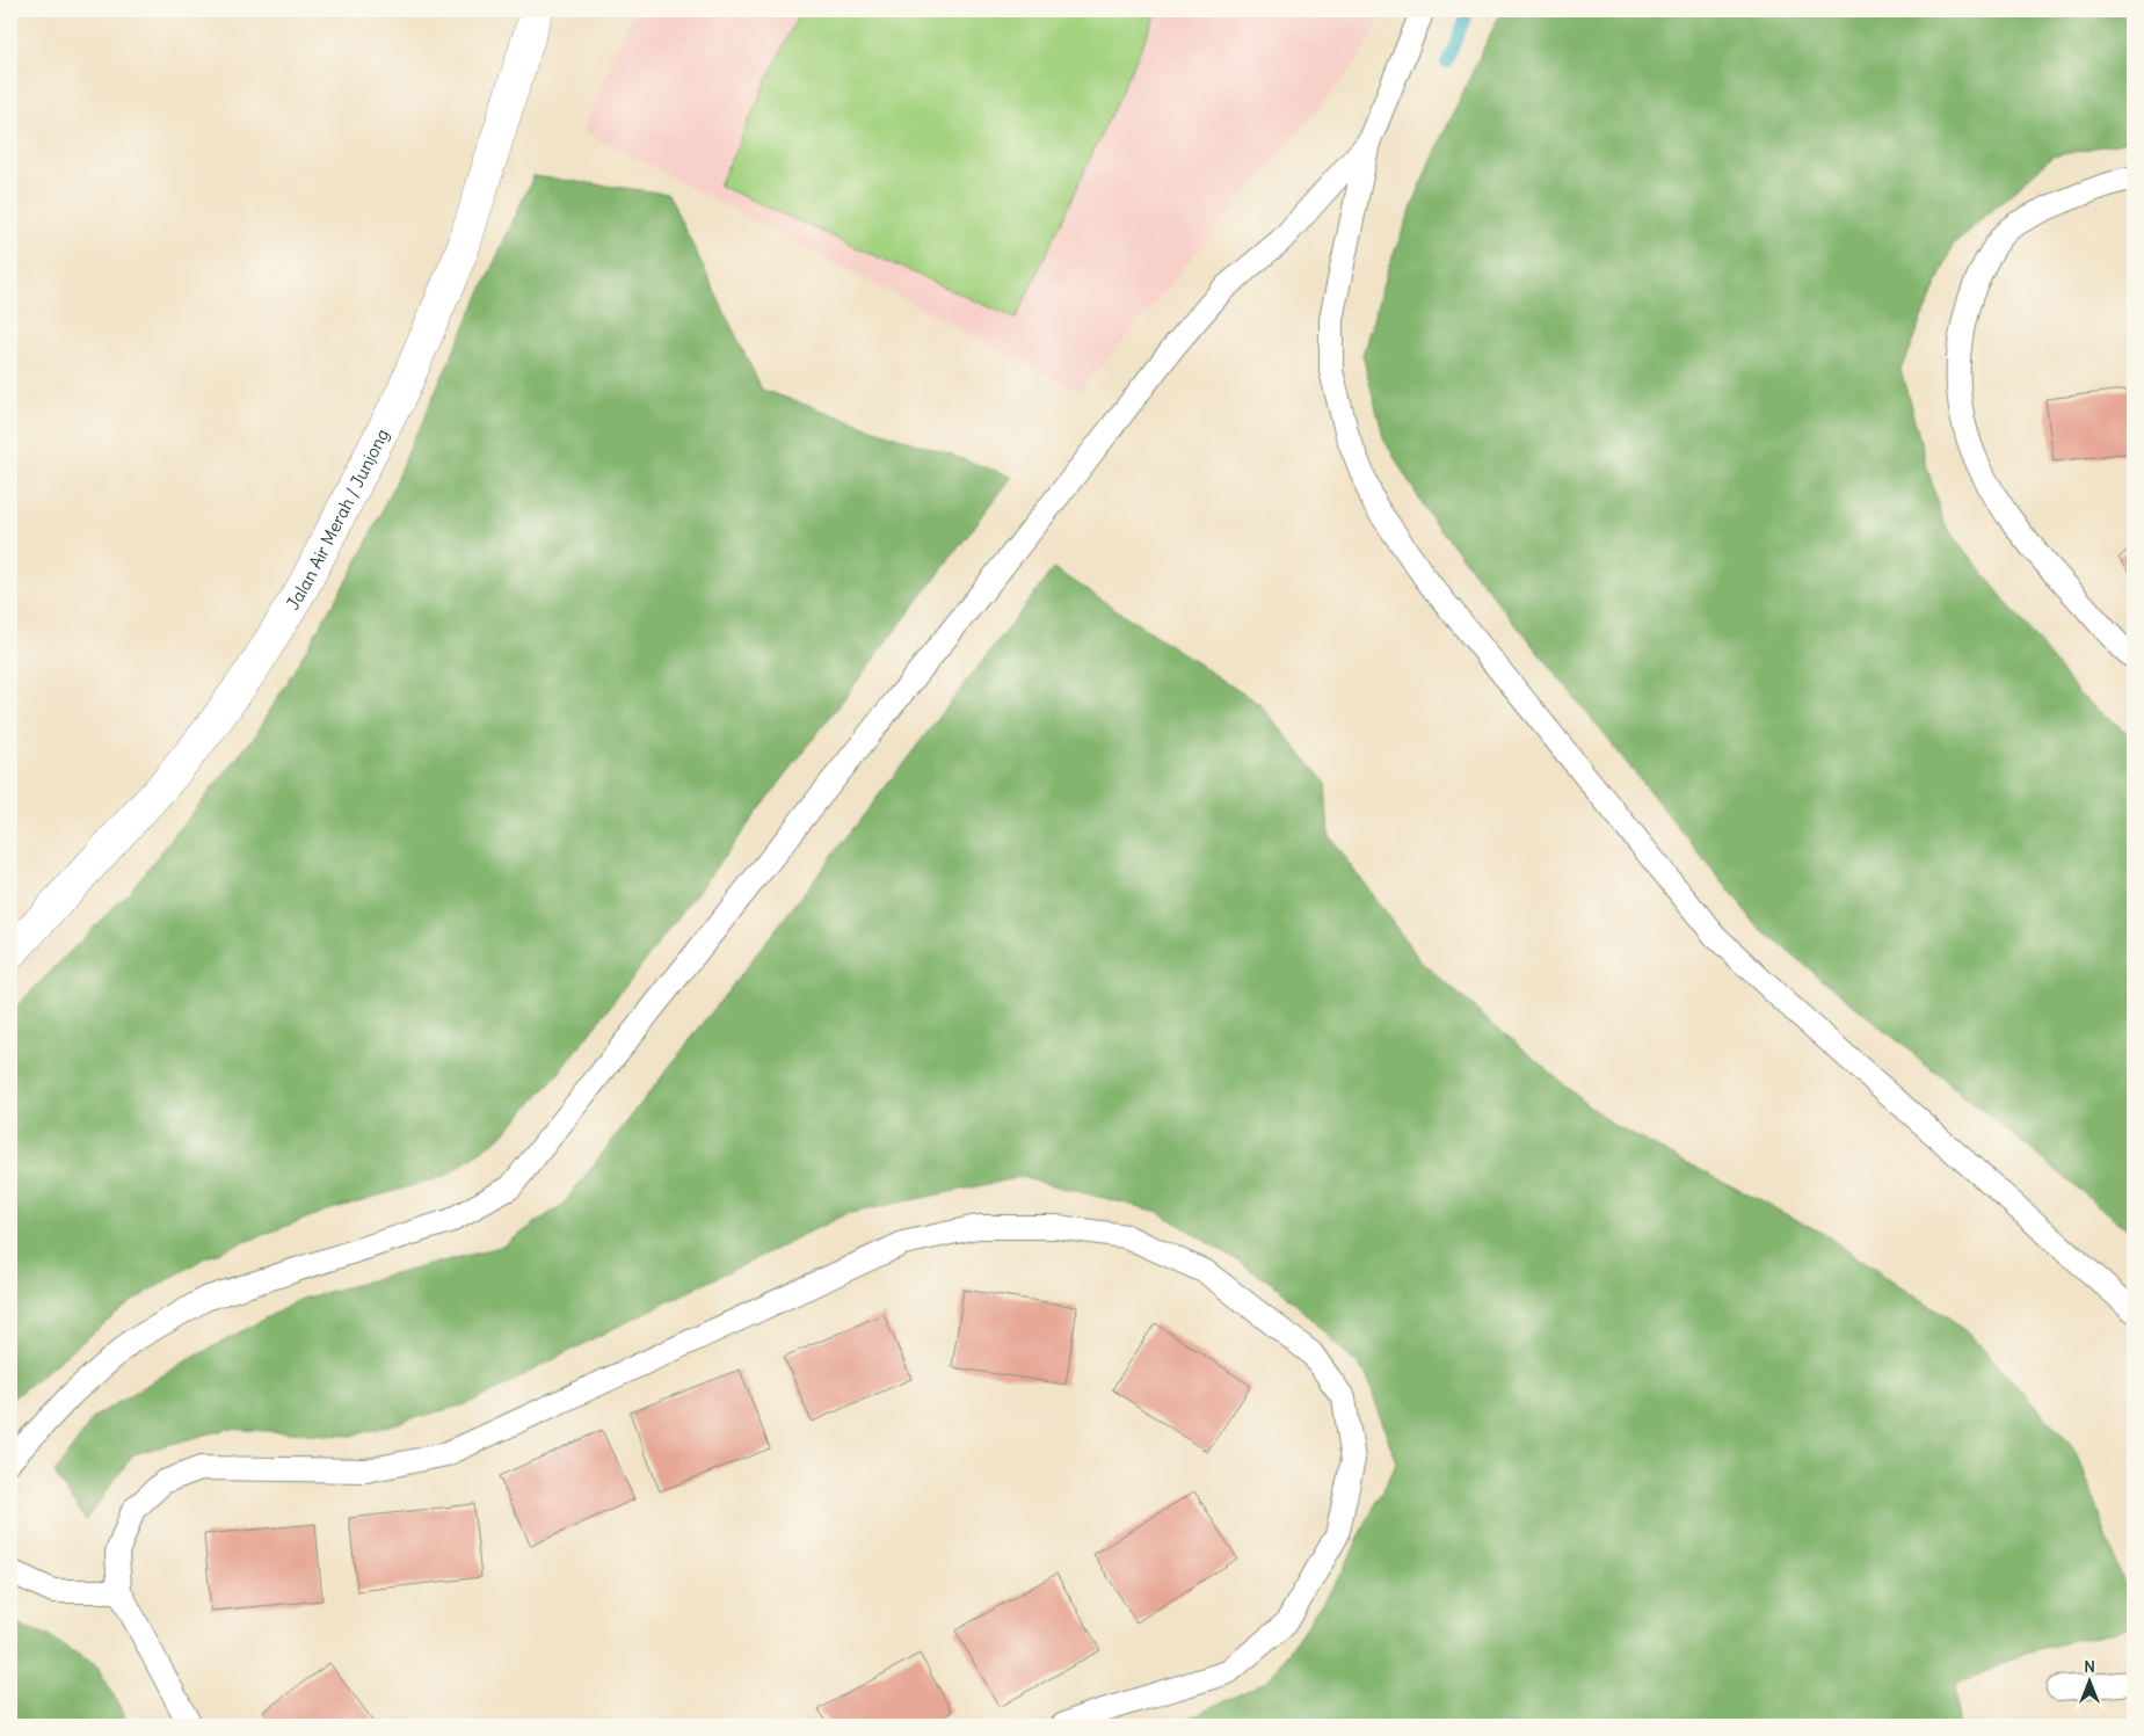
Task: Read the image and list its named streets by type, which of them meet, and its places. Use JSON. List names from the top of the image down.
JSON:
{
  "streets": {
    "main road": ["Jalan Air Merah / Junjong"]
  },
  "north": "top"
}
